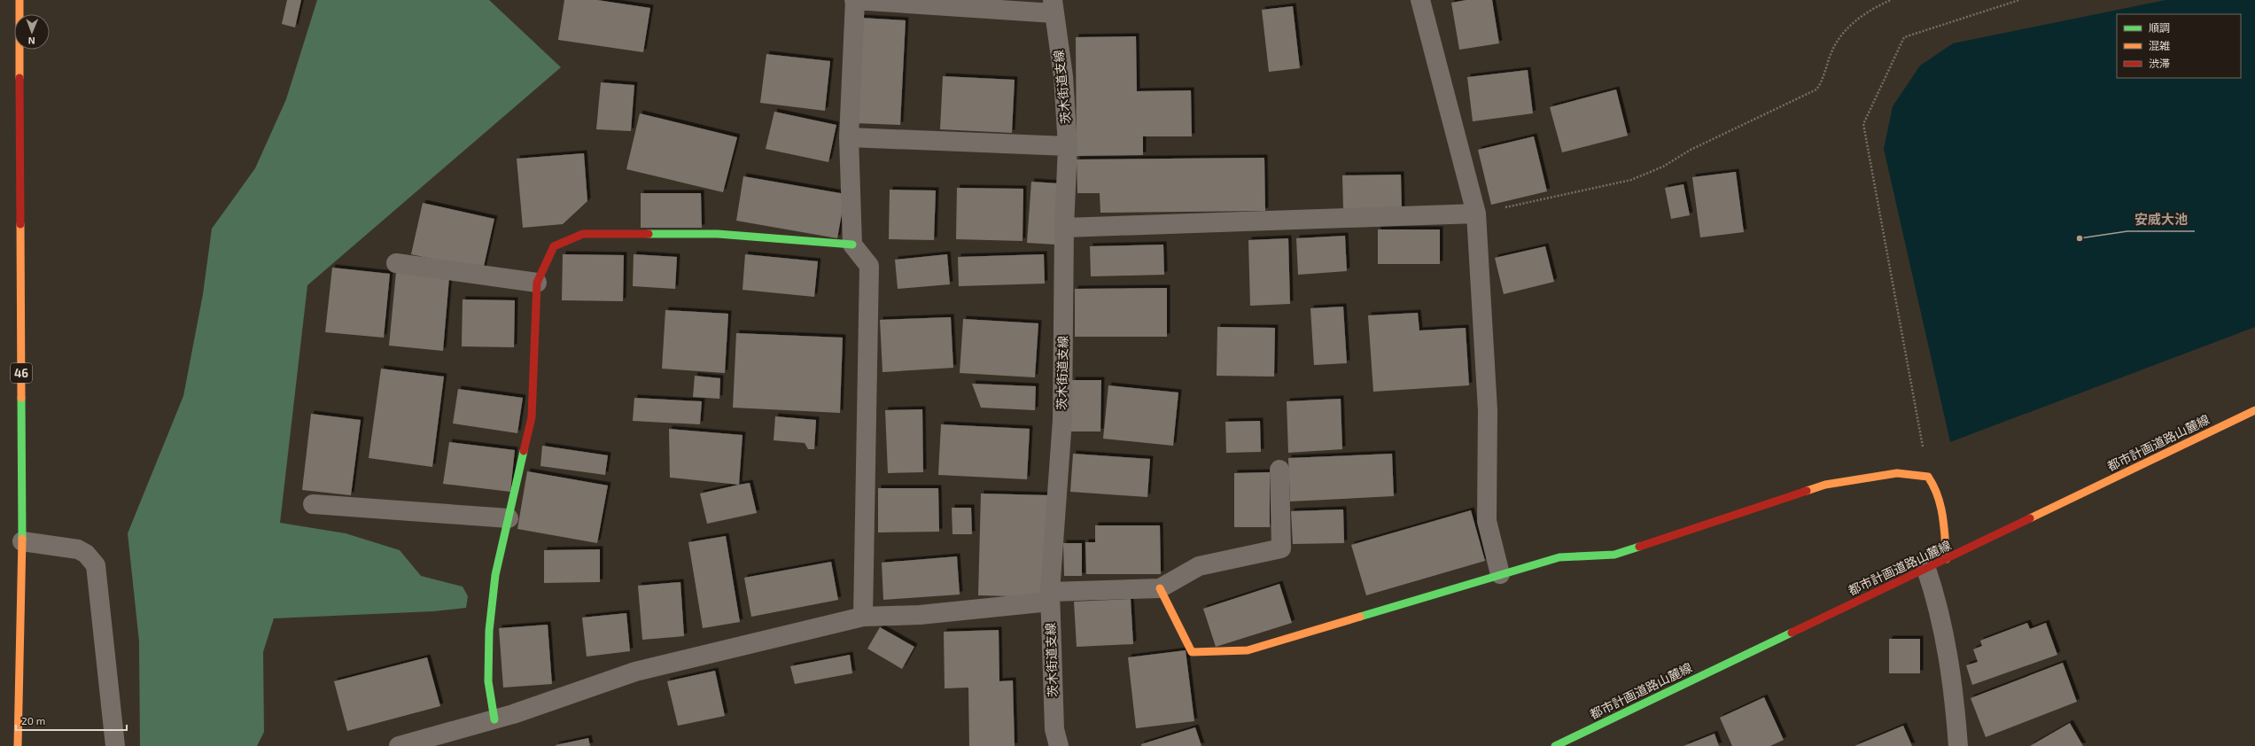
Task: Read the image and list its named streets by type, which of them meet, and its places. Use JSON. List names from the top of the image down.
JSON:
{
  "streets": {
    "street": ["茨木街道支線", "46", "都市計画道路山麓線"]
  },
  "places": ["安威大池"],
  "legend": ["順調", "混雑", "渋滞"],
  "scale_bar": "20 m",
  "north": "bottom"
}
